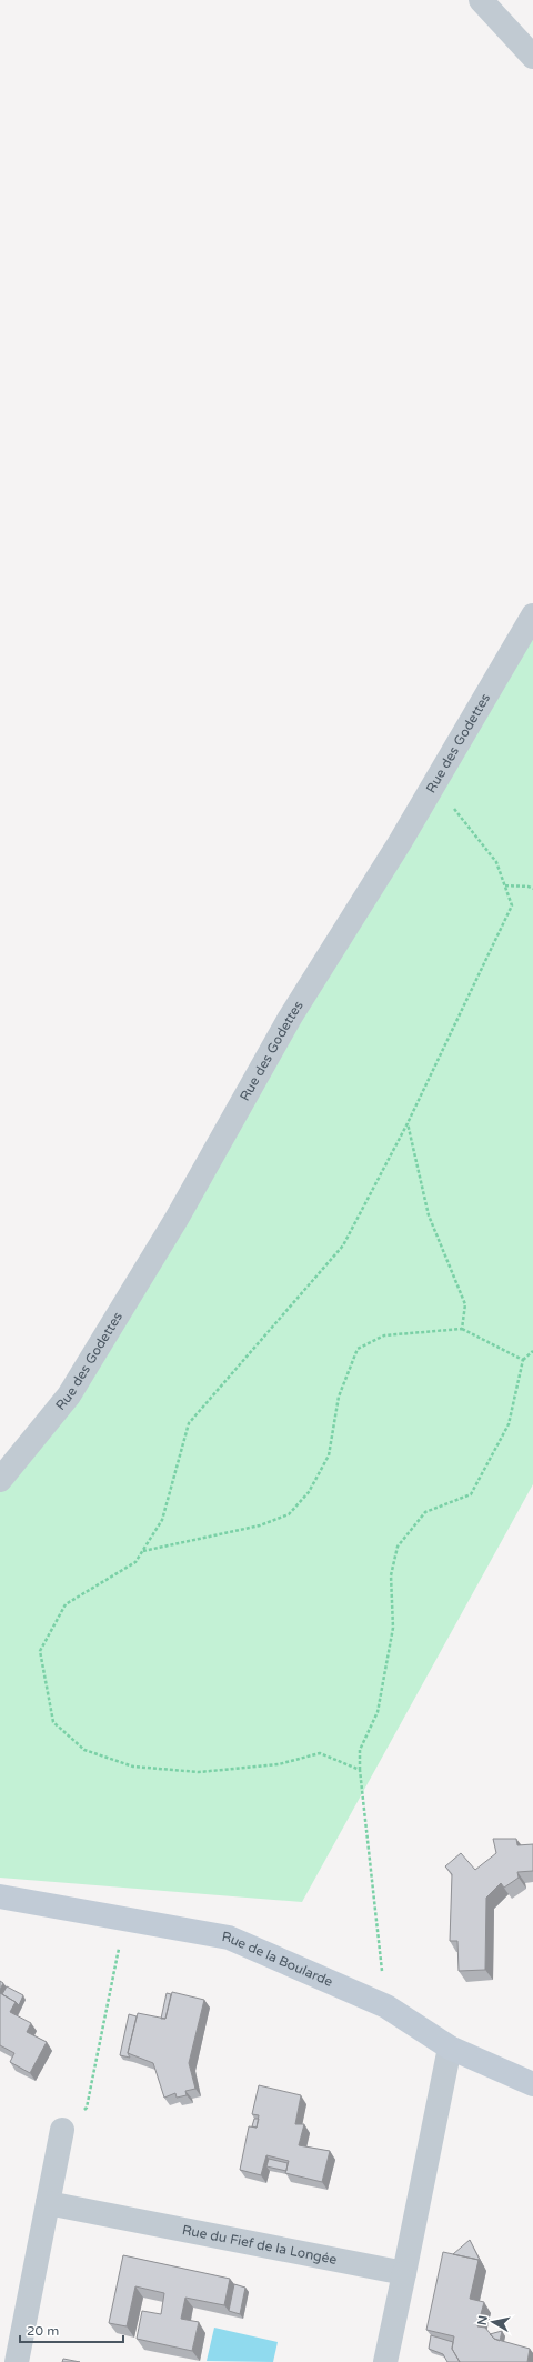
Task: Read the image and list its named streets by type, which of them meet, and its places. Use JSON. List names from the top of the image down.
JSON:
{
  "streets": {
    "street": ["Rue des Godettes", "Rue de la Boularde", "Rue du Fief de la Longée"]
  },
  "scale_bar": "20 m",
  "north": "left"
}
